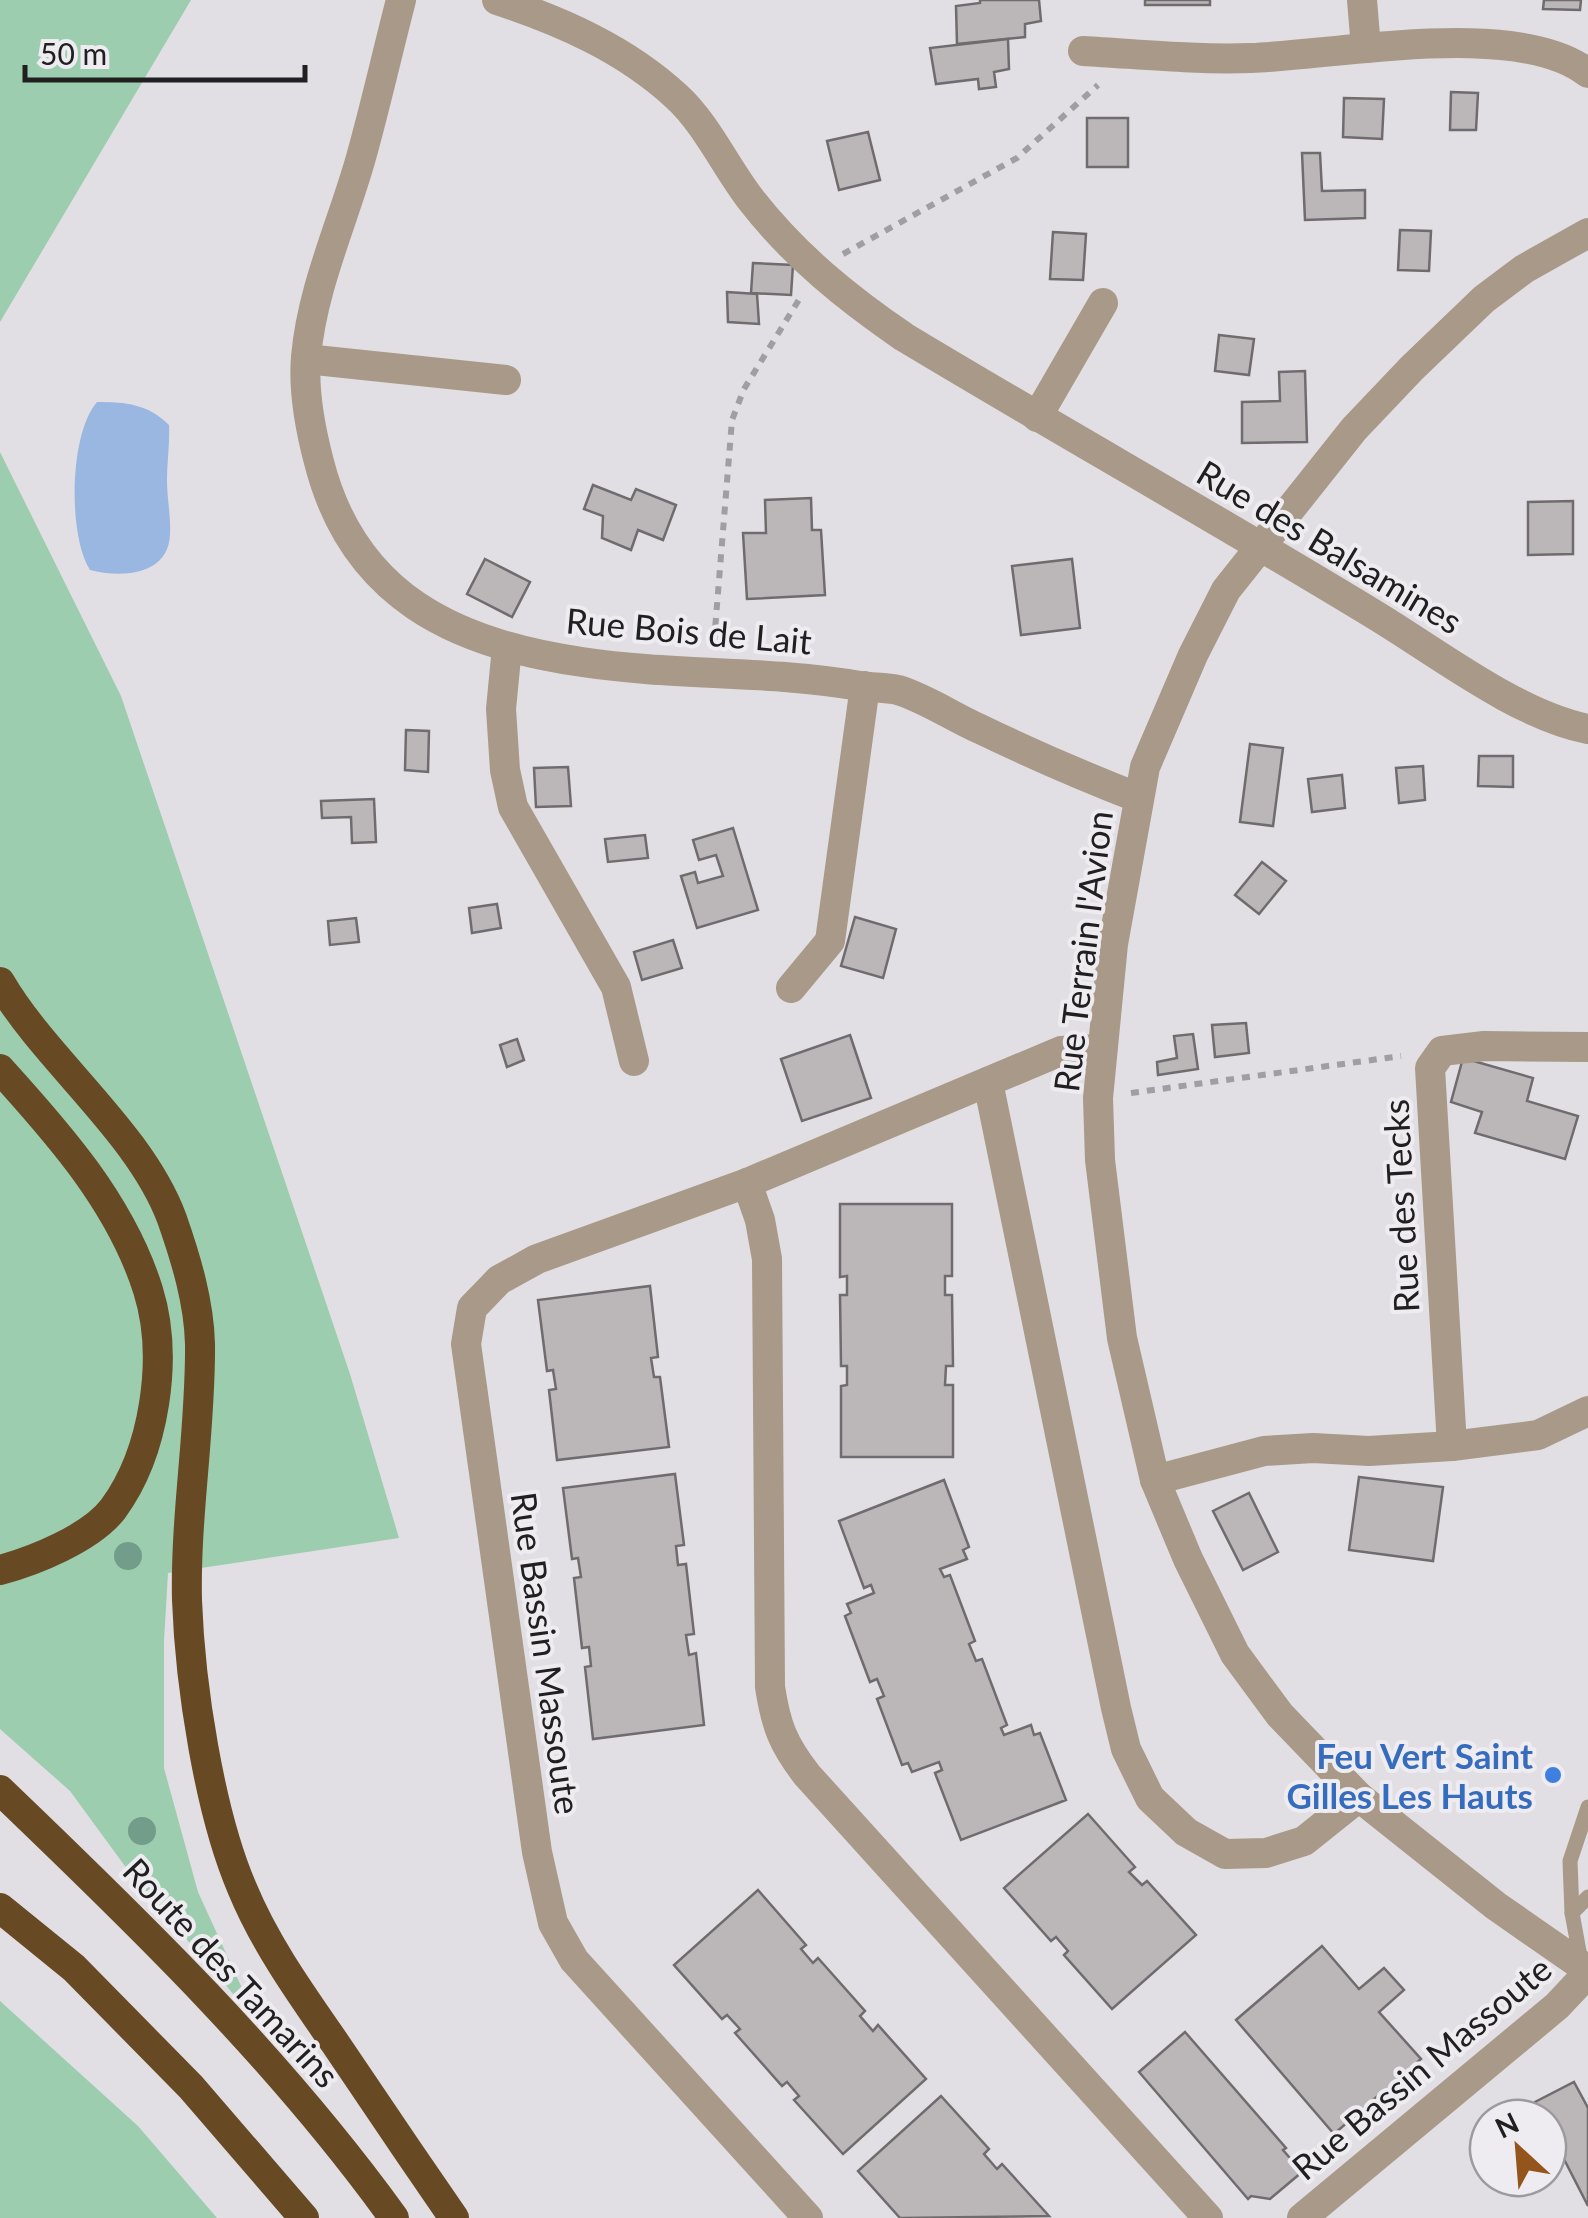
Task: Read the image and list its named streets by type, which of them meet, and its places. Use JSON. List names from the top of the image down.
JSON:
{
  "streets": {
    "highway": ["Route des Tamarins"],
    "street": [
      "Rue des Balsamines",
      "Rue Bois de Lait",
      "Rue Terrain l'Avion",
      "Rue des Tecks",
      "Rue Bassin Massoute"
    ]
  },
  "crossings": [
    ["Rue des Balsamines", "Rue Terrain l'Avion"],
    ["Rue Bois de Lait", "Rue Terrain l'Avion"],
    ["Rue Terrain l'Avion", "Rue Bassin Massoute"]
  ],
  "places": ["Feu Vert Saint Gilles Les Hauts"],
  "scale_bar": "50 m",
  "north": "top left"
}
